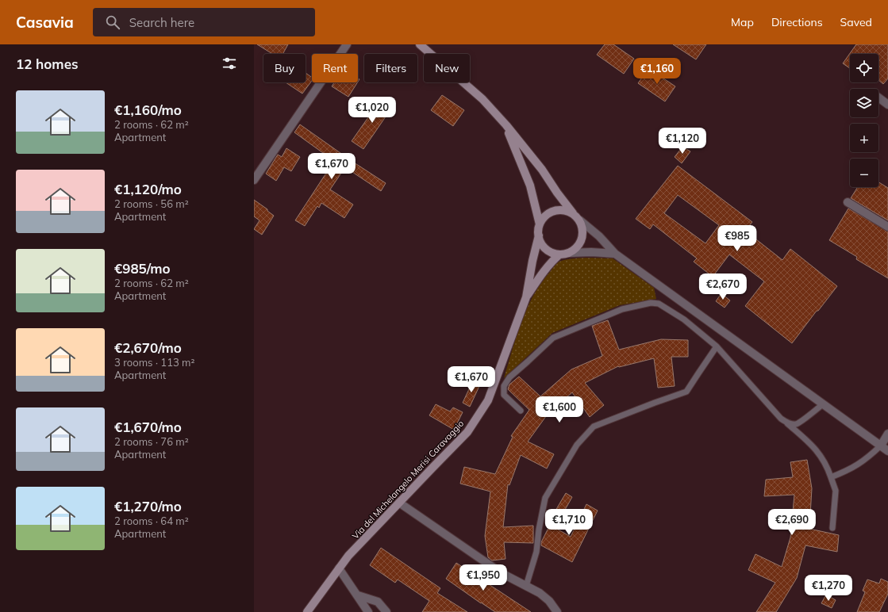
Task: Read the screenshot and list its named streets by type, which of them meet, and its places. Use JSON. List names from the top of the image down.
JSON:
{
  "streets": {
    "street": ["Via del Michelangelo Merisi Caravaggio"]
  },
  "page": {
    "header": "Casavia",
    "search": "Search here",
    "nav": ["Map", "Directions", "Saved"],
    "heading": "12 homes",
    "map_buttons": ["+", "−"],
    "chip": [
      "Buy",
      "Rent",
      "Filters",
      "New"
    ],
    "price": [
      "€1,160",
      "€1,020",
      "€1,120",
      "€1,670",
      "€985",
      "€2,670",
      "€1,670",
      "€1,600",
      "€1,710",
      "€2,690",
      "€1,950",
      "€1,270"
    ],
    "list": [
      {
        "name": "€1,160/mo",
        "note": "2 rooms · 62 m² · Apartment"
      },
      {
        "name": "€1,120/mo",
        "note": "2 rooms · 56 m² · Apartment"
      },
      {
        "name": "€985/mo",
        "note": "2 rooms · 62 m² · Apartment"
      },
      {
        "name": "€2,670/mo",
        "note": "3 rooms · 113 m² · Apartment"
      },
      {
        "name": "€1,670/mo",
        "note": "2 rooms · 76 m² · Apartment"
      },
      {
        "name": "€1,270/mo",
        "note": "2 rooms · 64 m² · Apartment"
      }
    ]
  }
}
